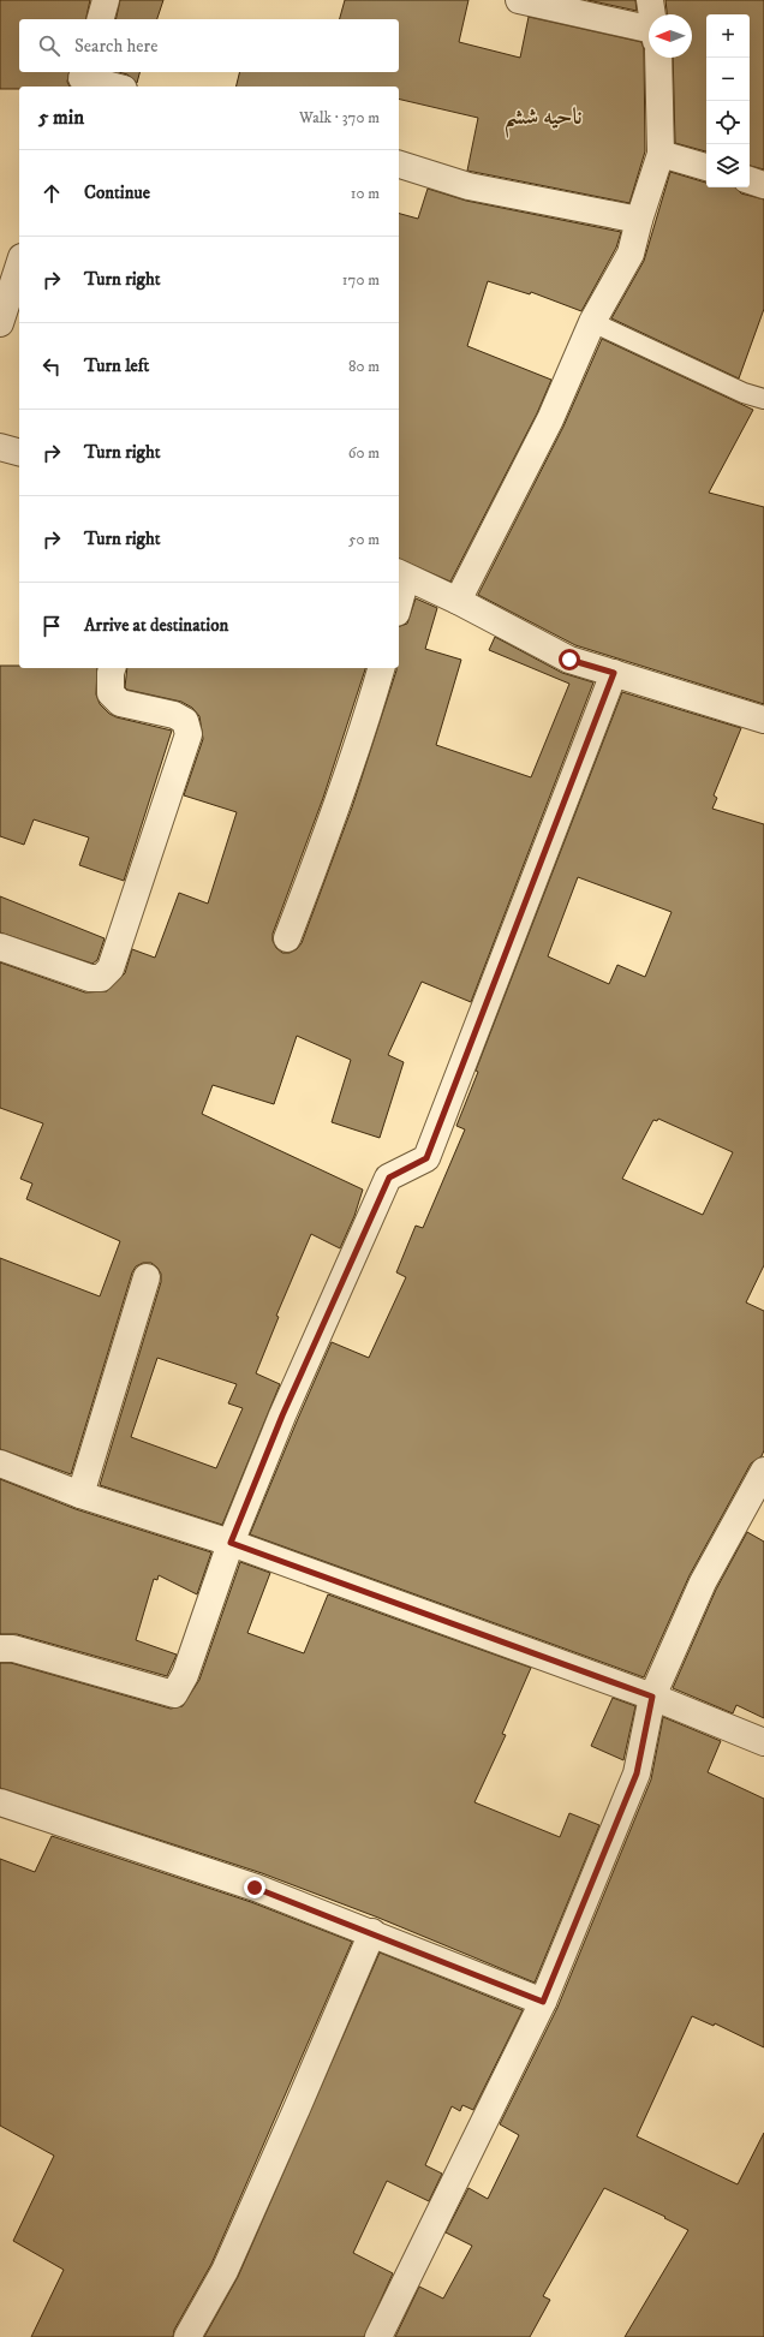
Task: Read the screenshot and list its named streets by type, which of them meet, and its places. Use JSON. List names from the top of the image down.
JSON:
{
  "districts": ["ناحیه ششم"],
  "north": "left",
  "page": {
    "map_buttons": ["+", "−"],
    "search": "Search here",
    "heading": ["5 min", "Walk · 370 m"],
    "list": [
      ["Continue", "10 m"],
      ["Turn right", "170 m"],
      ["Turn left", "80 m"],
      ["Turn right", "60 m"],
      ["Turn right", "50 m"],
      "Arrive at destination"
    ]
  }
}
